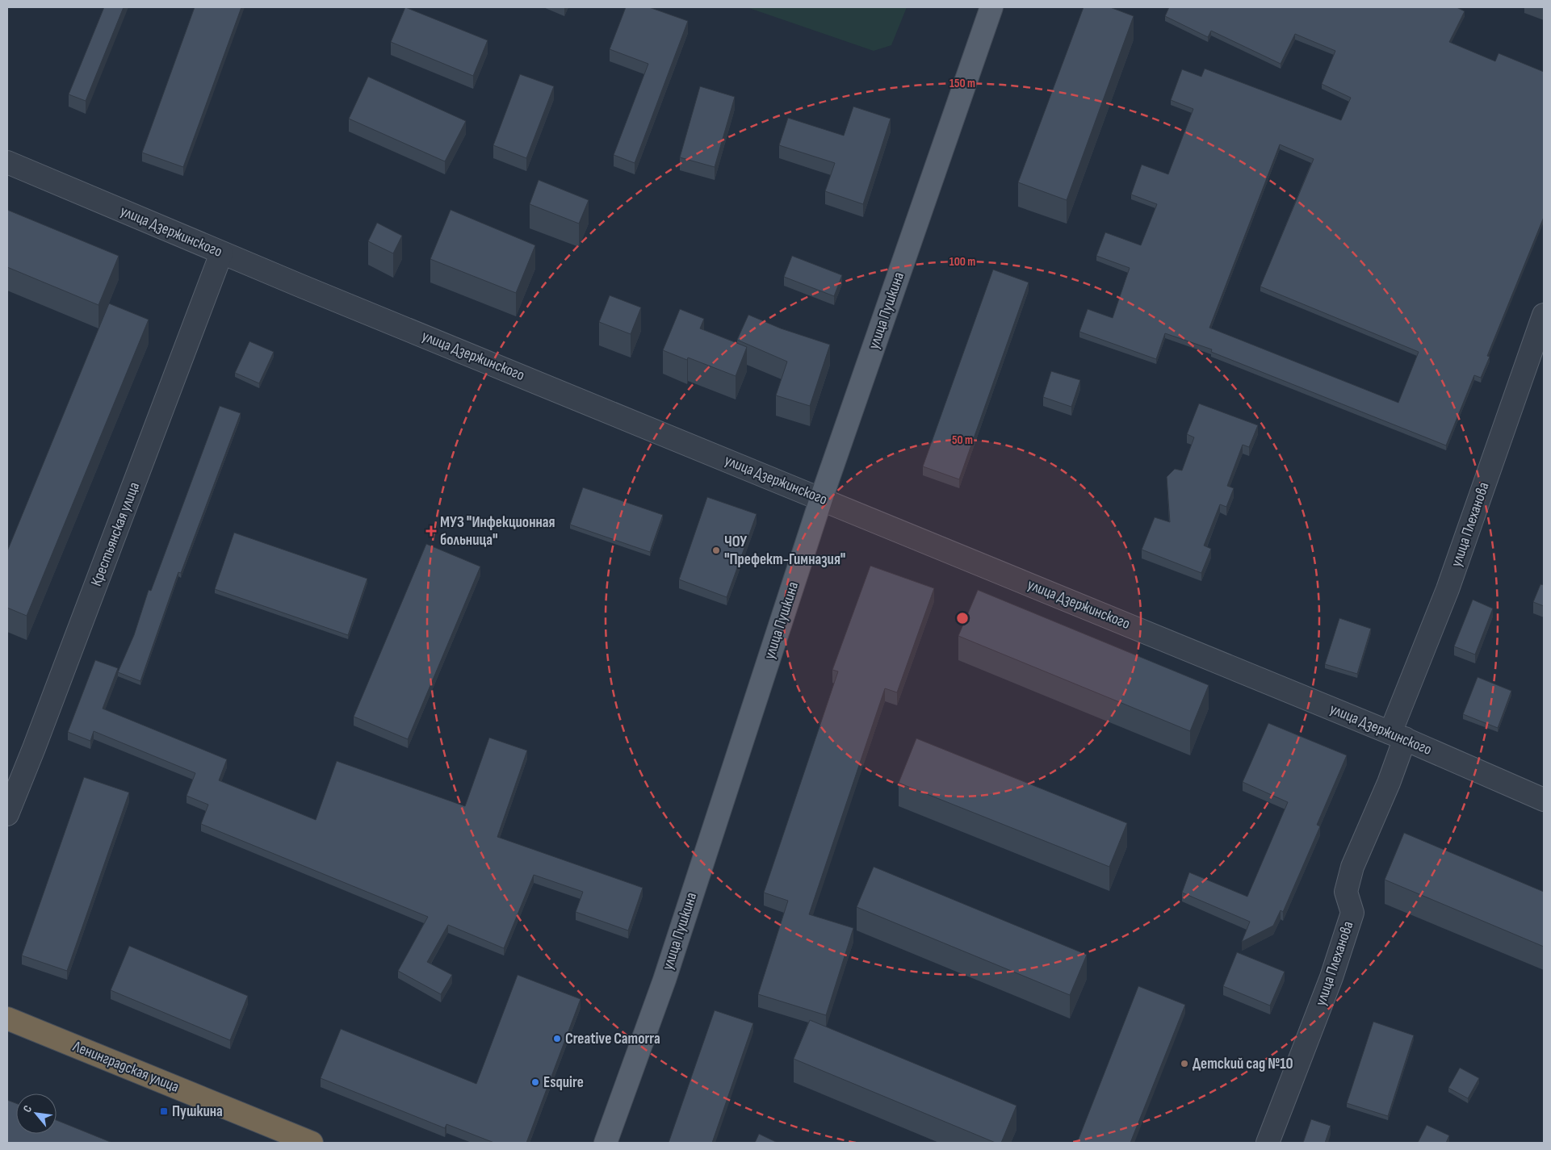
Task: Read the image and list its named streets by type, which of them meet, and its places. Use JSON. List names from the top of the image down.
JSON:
{
  "streets": {
    "highway": ["Ленинградская улица"],
    "main road": ["улица Пушкина"],
    "street": ["улица Дзержинского", "улица Плеханова", "Крестьянская улица"]
  },
  "crossings": [
    ["улица Дзержинского", "улица Пушкина"],
    ["улица Дзержинского", "улица Плеханова"],
    ["улица Дзержинского", "Крестьянская улица"]
  ],
  "places": {
    "health": ["МУЗ \"Инфекционная больница\""],
    "other": [
      "ЧОУ \"Префект-Гимназия\"",
      "Creative Camorra",
      "Детский сад №10",
      "Esquire"
    ],
    "transit": ["Пушкина"]
  },
  "north": "top left",
  "rings": ["150 m", "100 m", "50 m"]
}
